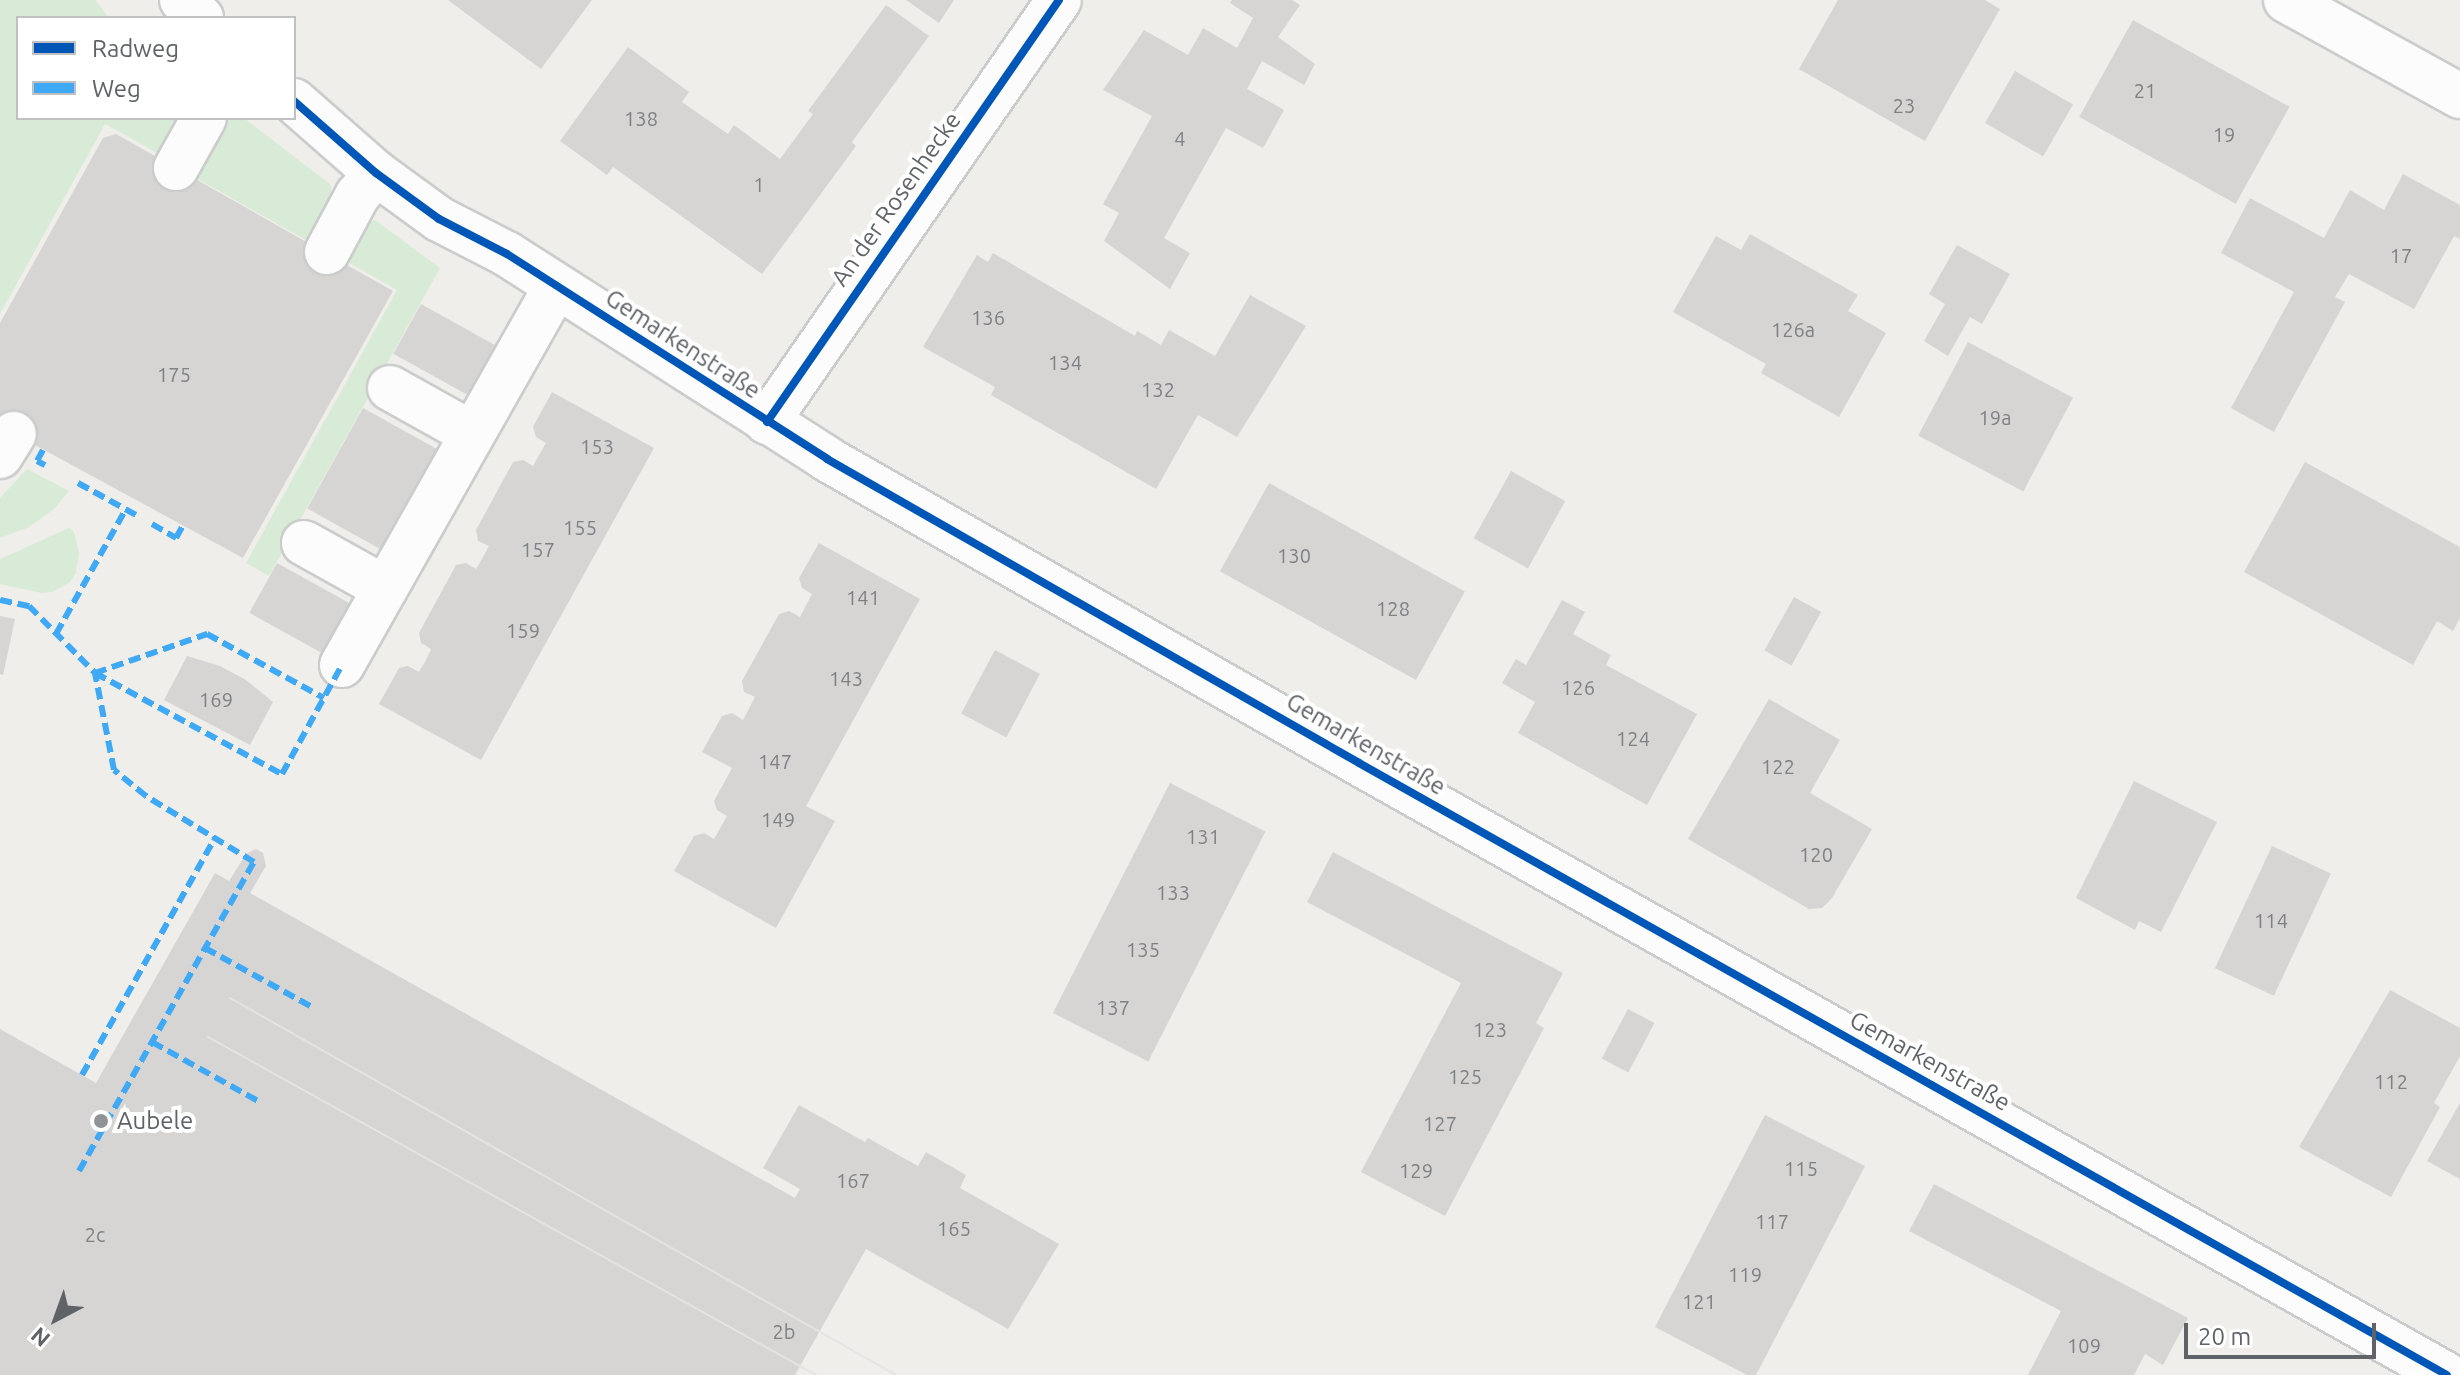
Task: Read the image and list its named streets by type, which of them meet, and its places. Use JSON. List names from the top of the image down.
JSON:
{
  "streets": {
    "street": ["An der Rosenhecke", "Gemarkenstraße"]
  },
  "crossings": [
    ["An der Rosenhecke", "Gemarkenstraße"]
  ],
  "places": ["Aubele"],
  "house_numbers": [
    "21",
    "23",
    "138",
    "19",
    "4",
    "1",
    "17",
    "136",
    "126a",
    "134",
    "175",
    "132",
    "19a",
    "153",
    "155",
    "157",
    "130",
    "141",
    "128",
    "159",
    "143",
    "126",
    "169",
    "124",
    "147",
    "122",
    "149",
    "131",
    "120",
    "133",
    "114",
    "135",
    "137",
    "123",
    "125",
    "112",
    "127",
    "115",
    "129",
    "167",
    "117",
    "165",
    "2c",
    "119",
    "121",
    "2b",
    "109"
  ],
  "legend": ["Radweg", "Weg"],
  "scale_bar": "20 m",
  "north": "bottom left"
}
